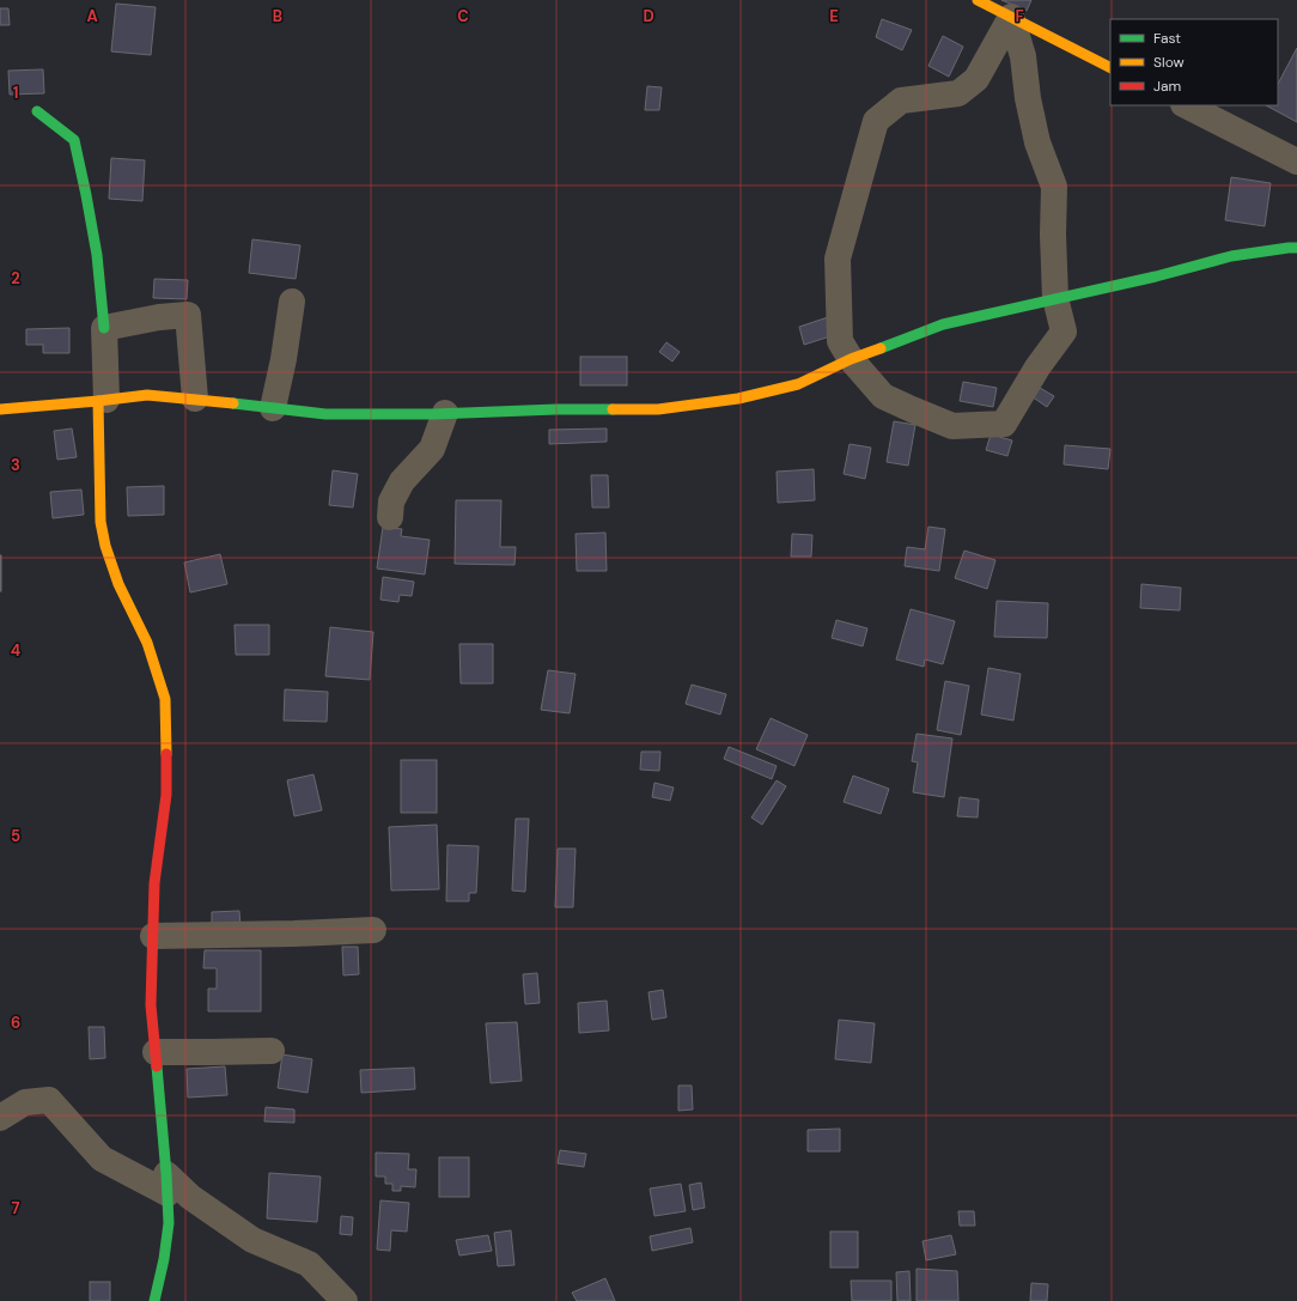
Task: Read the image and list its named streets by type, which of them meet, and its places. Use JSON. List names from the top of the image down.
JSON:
{
  "legend": ["Fast", "Slow", "Jam"],
  "grid": {
    "columns": [
      "A",
      "B",
      "C",
      "D",
      "E",
      "F"
    ],
    "rows": [
      "1",
      "2",
      "3",
      "4",
      "5",
      "6",
      "7"
    ]
  }
}
